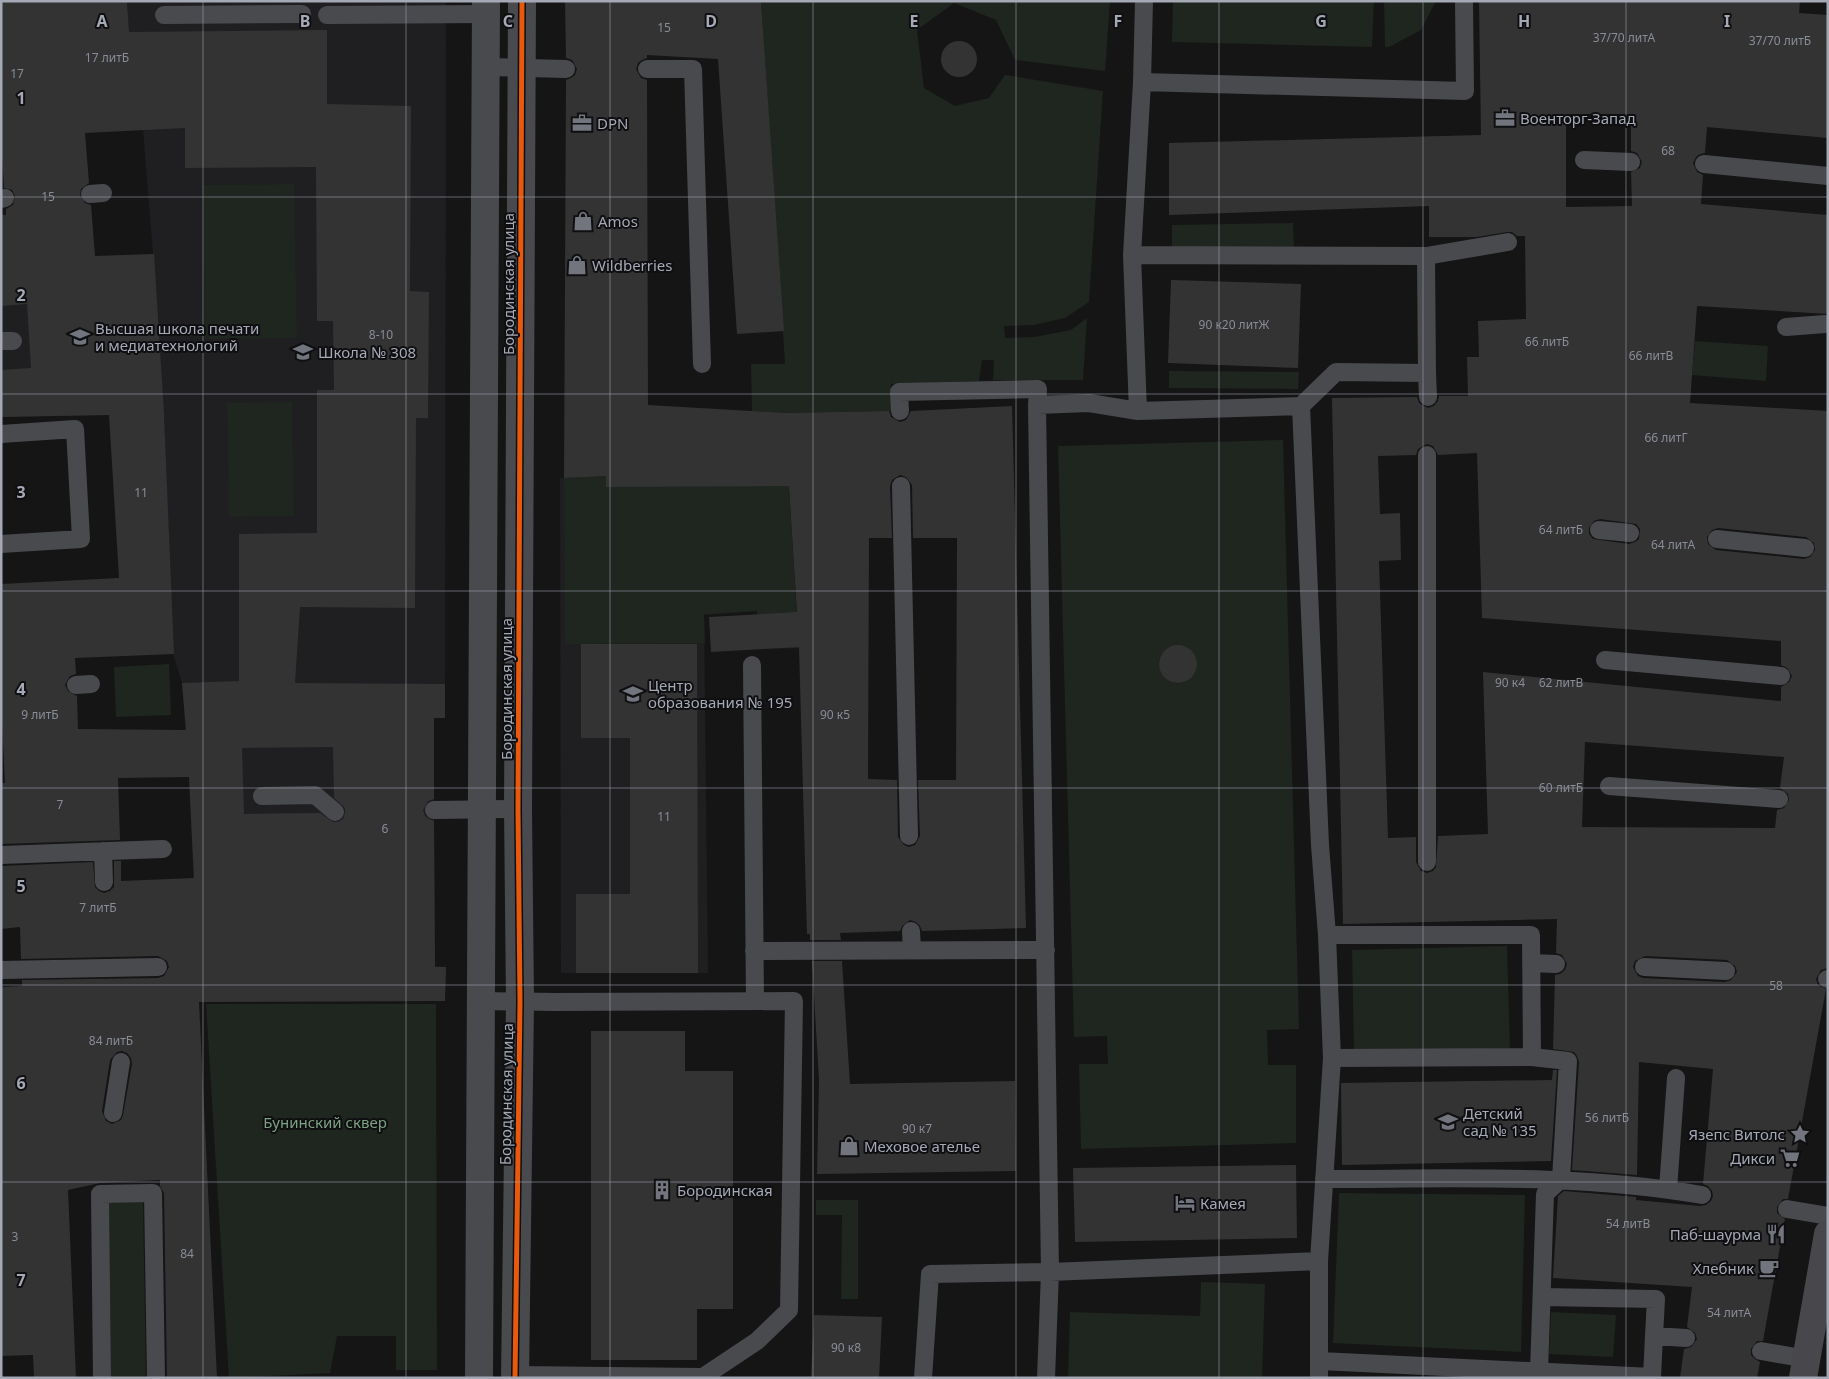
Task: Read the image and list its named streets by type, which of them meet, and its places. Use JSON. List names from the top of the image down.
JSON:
{
  "streets": {
    "street": ["Бородинская улица"]
  },
  "parks": ["Бунинский сквер"],
  "places": {
    "office": ["Военторг-Запад", "DPN"],
    "shop": ["Amos", "Wildberries", "Меховое ателье"],
    "school or university": [
      "Высшая школа печати и медиатехнологий",
      "Школа № 308",
      "Центр образования № 195",
      "Детский сад № 135"
    ],
    "place": ["Язепс Витолс"],
    "supermarket": ["Дикси"],
    "building": ["Бородинская"],
    "hotel": ["Камея"],
    "restaurant": ["Паб-шаурма"],
    "cafe": ["Хлебник"]
  },
  "house_numbers": [
    "15",
    "37/70 литА",
    "37/70 литБ",
    "17 литБ",
    "17",
    "68",
    "15",
    "90 к20 литЖ",
    "8-10",
    "66 литБ",
    "66 литВ",
    "66 литГ",
    "11",
    "64 литБ",
    "64 литА",
    "90 к4",
    "62 литВ",
    "9 литБ",
    "90 к5",
    "60 литБ",
    "7",
    "11",
    "6",
    "7 литБ",
    "58",
    "84 литБ",
    "56 литБ",
    "90 к7",
    "54 литВ",
    "3",
    "84",
    "54 литА",
    "90 к8"
  ],
  "grid": {
    "columns": [
      "A",
      "B",
      "C",
      "D",
      "E",
      "F",
      "G",
      "H",
      "I"
    ],
    "rows": [
      "1",
      "2",
      "3",
      "4",
      "5",
      "6",
      "7"
    ]
  }
}
